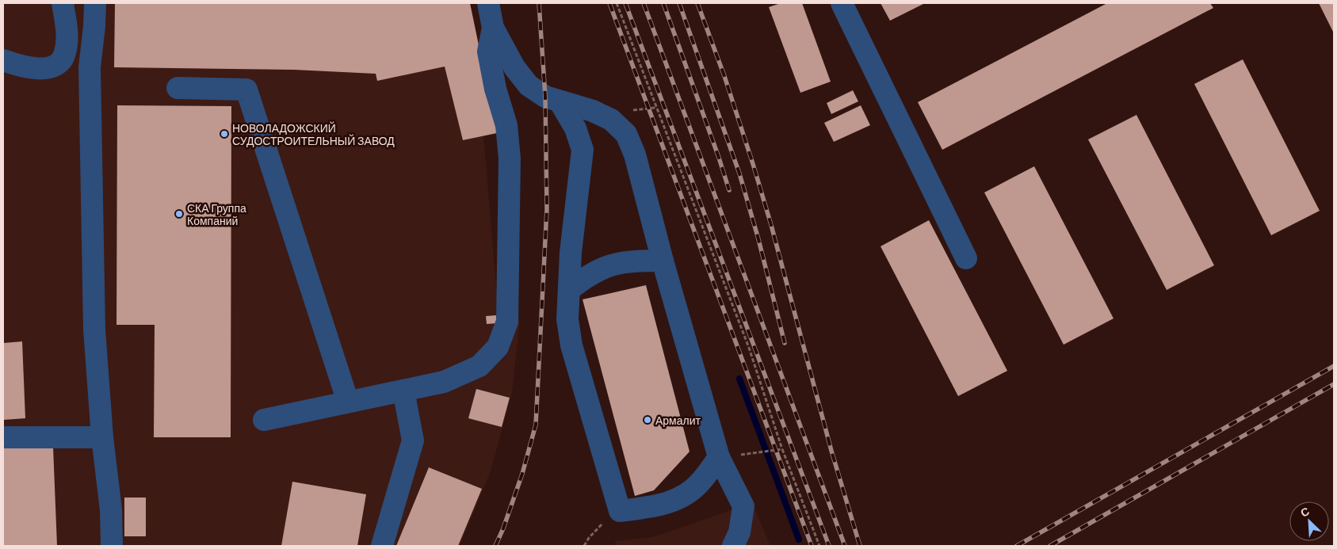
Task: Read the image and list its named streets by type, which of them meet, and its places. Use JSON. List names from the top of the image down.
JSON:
{
  "places": ["НОВОЛАДОЖСКИЙ СУДОСТРОИТЕЛЬНЫЙ ЗАВОД", "СКА Группа Компаний", "Армалит"],
  "north": "top left"
}
